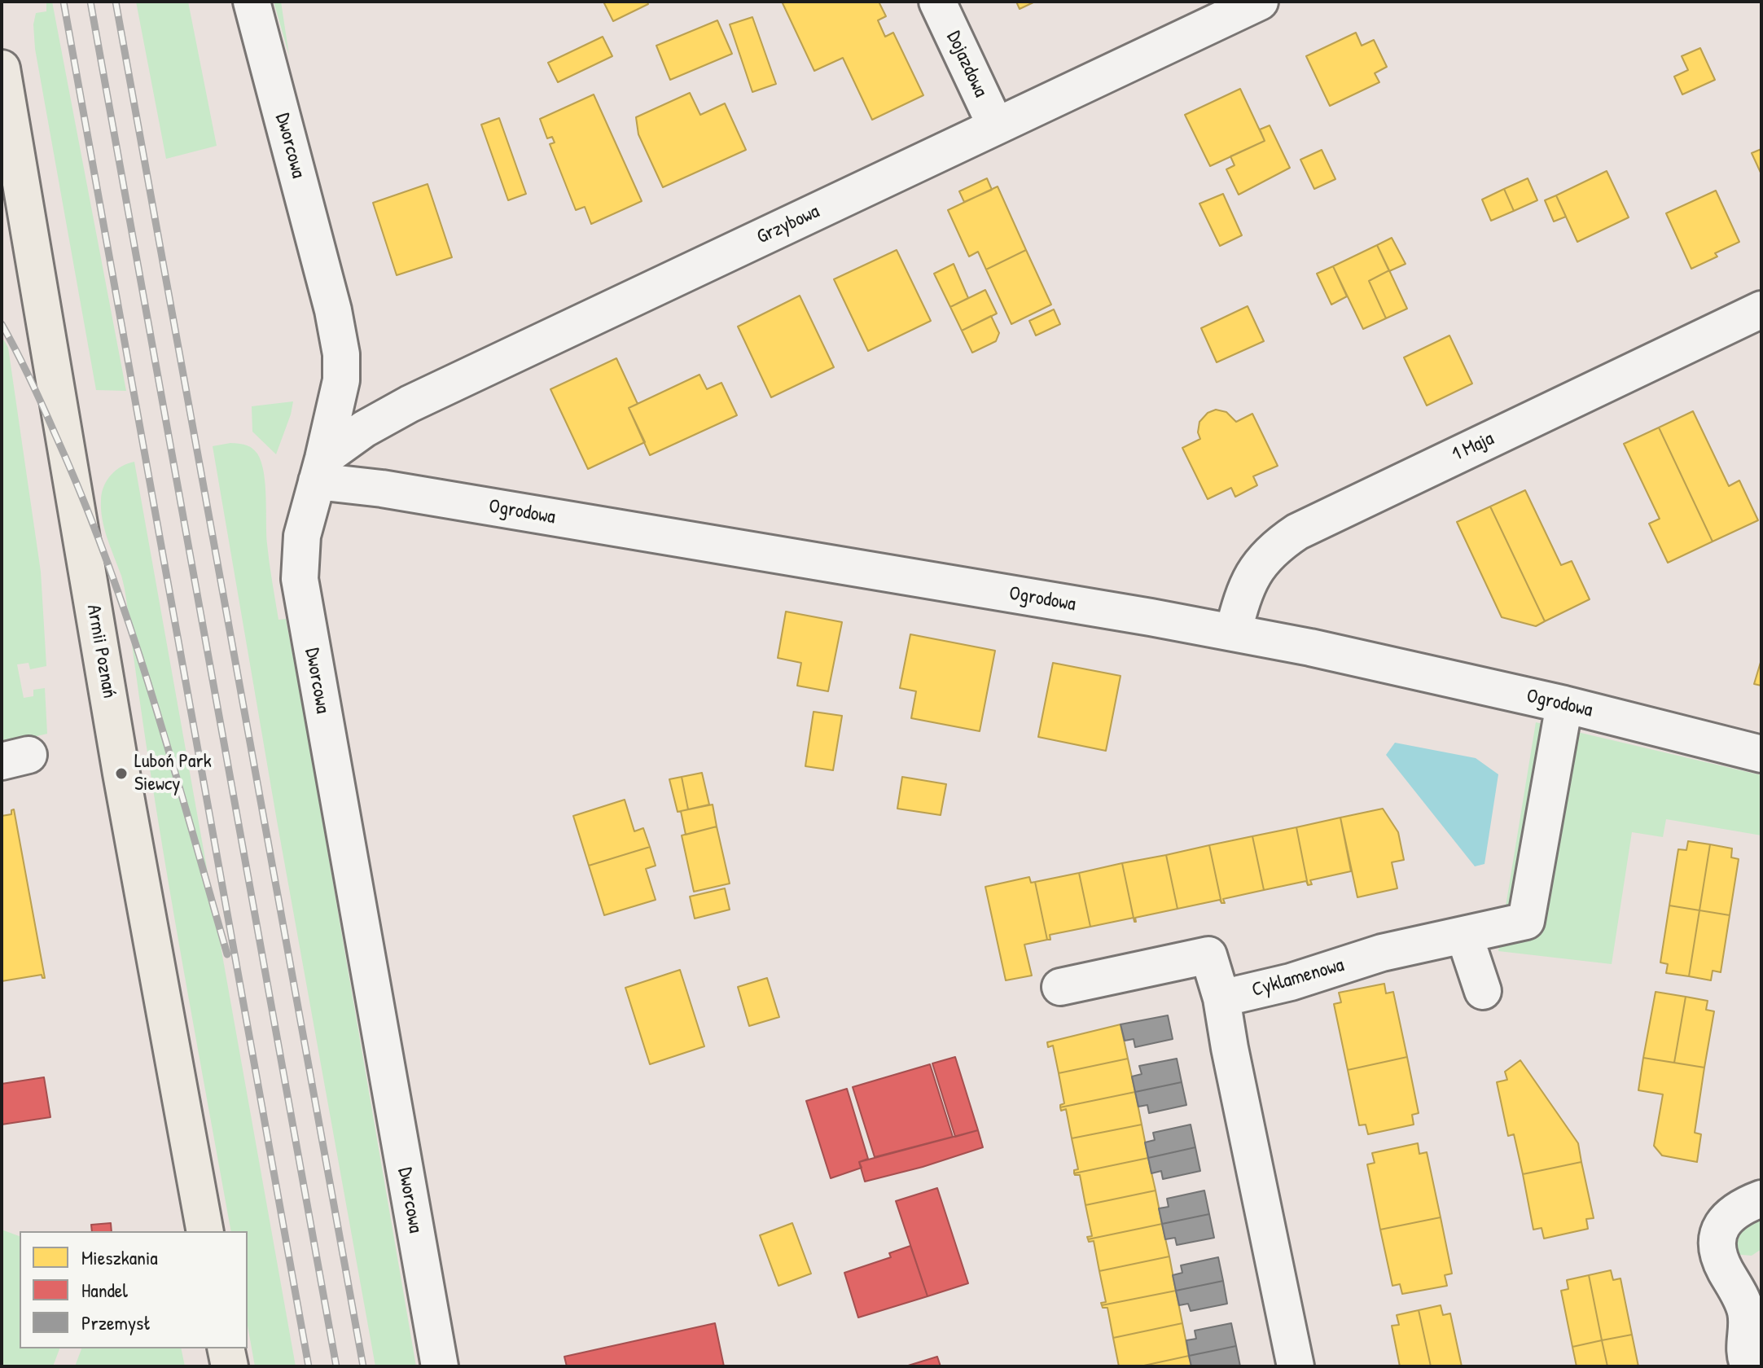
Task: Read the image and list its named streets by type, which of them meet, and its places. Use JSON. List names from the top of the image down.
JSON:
{
  "streets": {
    "main road": ["Armii Poznań"],
    "street": [
      "Dojazdowa",
      "Dworcowa",
      "Grzybowa",
      "1 Maja",
      "Ogrodowa",
      "Cyklamenowa"
    ]
  },
  "crossings": [
    ["Dojazdowa", "Grzybowa"],
    ["Dworcowa", "Grzybowa"],
    ["Dworcowa", "Ogrodowa"],
    ["Grzybowa", "Ogrodowa"],
    ["1 Maja", "Ogrodowa"],
    ["Ogrodowa", "Cyklamenowa"]
  ],
  "places": ["Luboń Park Siewcy"],
  "legend": ["Mieszkania", "Handel", "Przemysł"]
}
